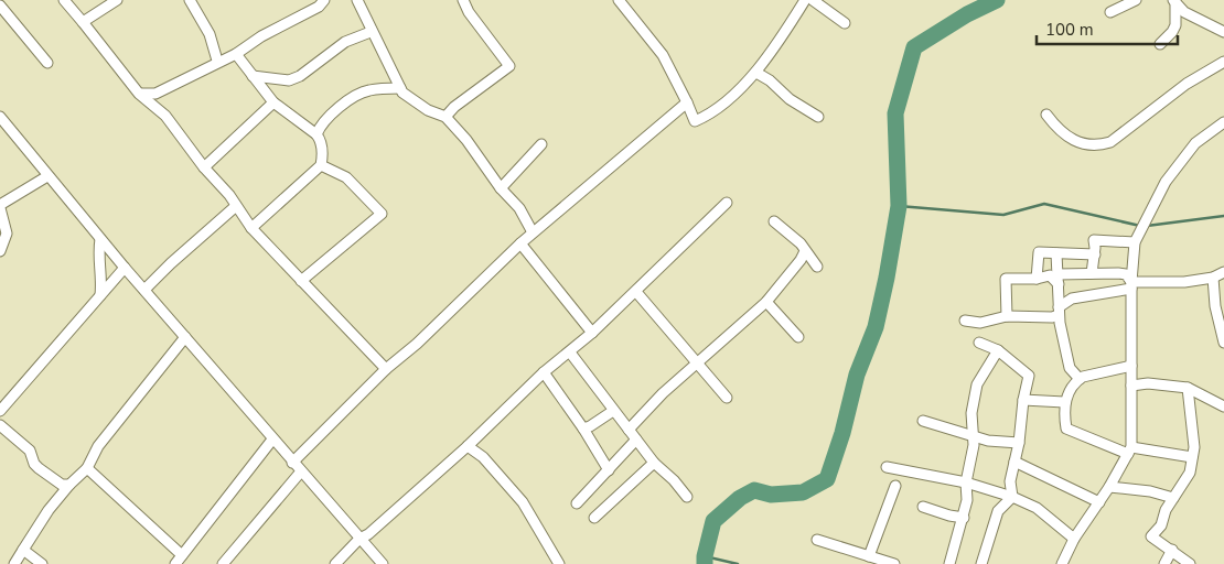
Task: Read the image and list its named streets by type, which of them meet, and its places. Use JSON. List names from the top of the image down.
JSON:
{
  "scale_bar": "100 m"
}
